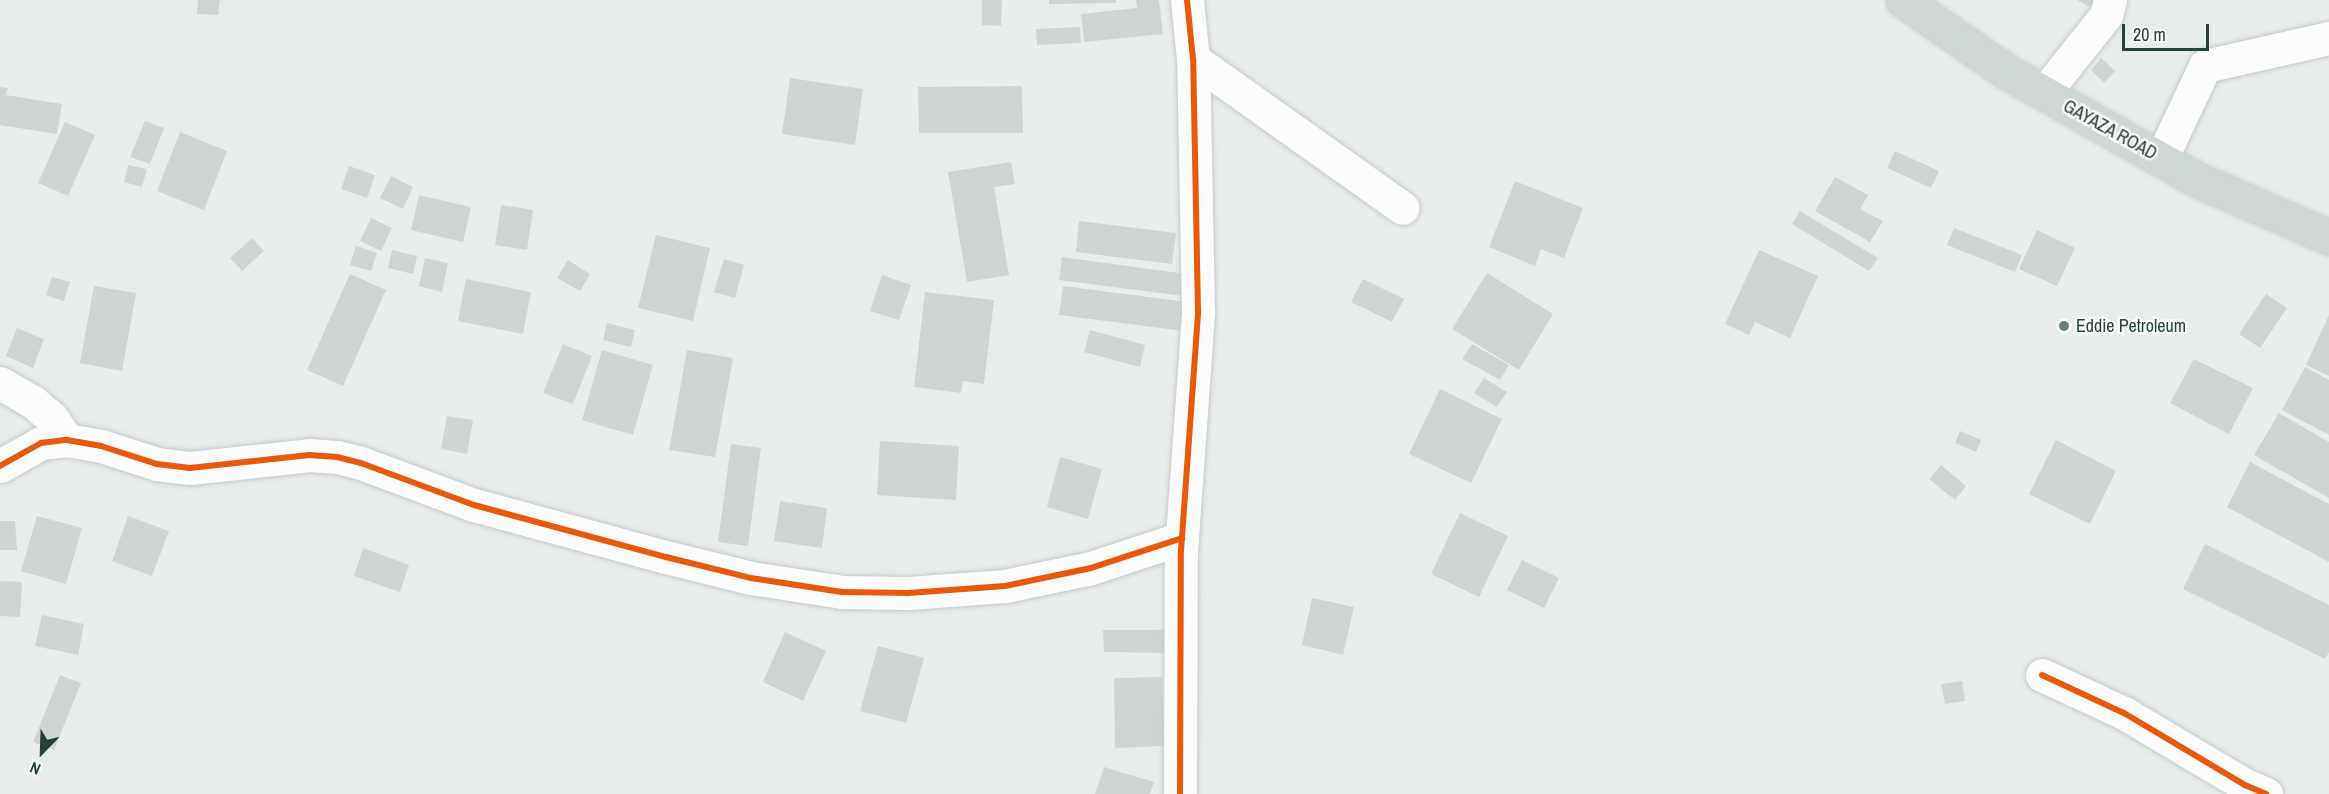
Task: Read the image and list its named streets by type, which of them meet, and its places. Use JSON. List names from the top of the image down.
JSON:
{
  "streets": {
    "main road": ["GAYAZA ROAD"]
  },
  "places": ["Eddie Petroleum"],
  "scale_bar": "20 m",
  "north": "bottom left"
}
